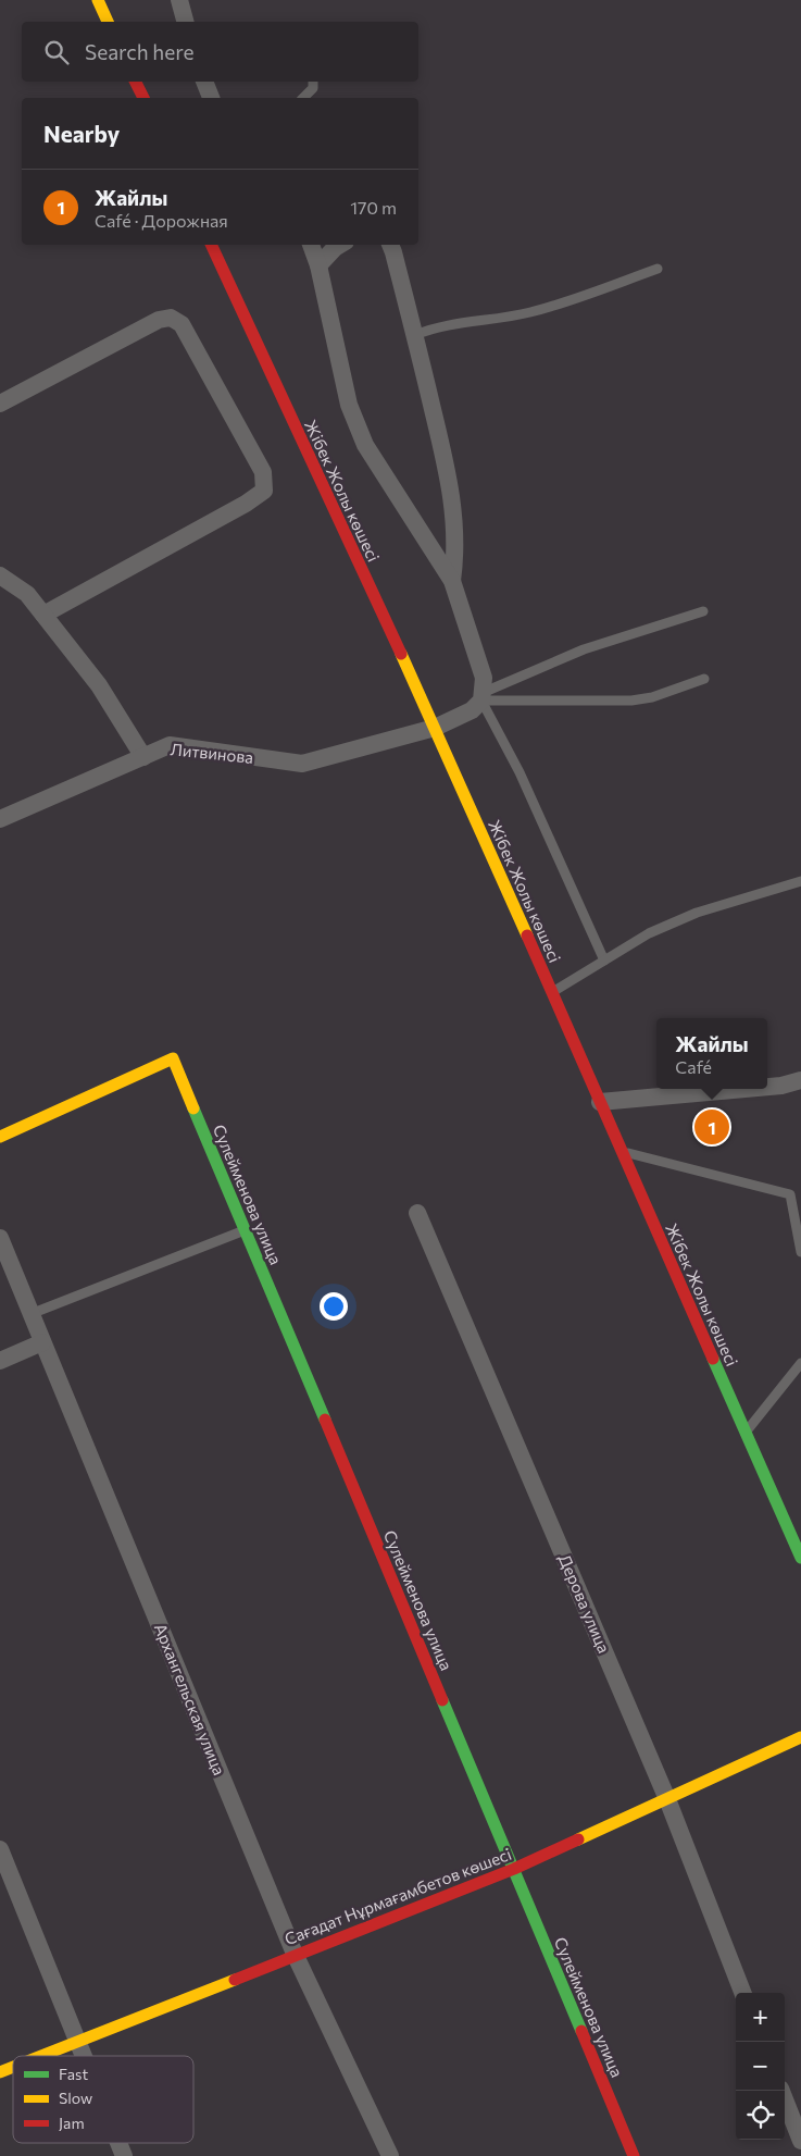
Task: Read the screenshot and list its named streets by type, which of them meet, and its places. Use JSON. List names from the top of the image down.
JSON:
{
  "streets": {
    "main road": ["Жібек Жолы көшесі", "Сулейменова улица", "Сағадат Нұрмағамбетов көшесі"],
    "street": ["Литвинова", "Дерова улица", "Архангельская улица"]
  },
  "crossings": [
    ["Жібек Жолы көшесі", "Литвинова"],
    ["Сулейменова улица", "Сағадат Нұрмағамбетов көшесі"],
    ["Дерова улица", "Сағадат Нұрмағамбетов көшесі"],
    ["Архангельская улица", "Сағадат Нұрмағамбетов көшесі"]
  ],
  "legend": ["Fast", "Slow", "Jam"],
  "page": {
    "search": "Search here",
    "heading": "Nearby",
    "list": [
      {
        "mark": "1",
        "name": "Жайлы",
        "note": "Café · Дорожная",
        "value": "170 m"
      }
    ],
    "popup": ["Жайлы", "Café"],
    "pins": "1",
    "map_buttons": ["+", "−"]
  }
}
